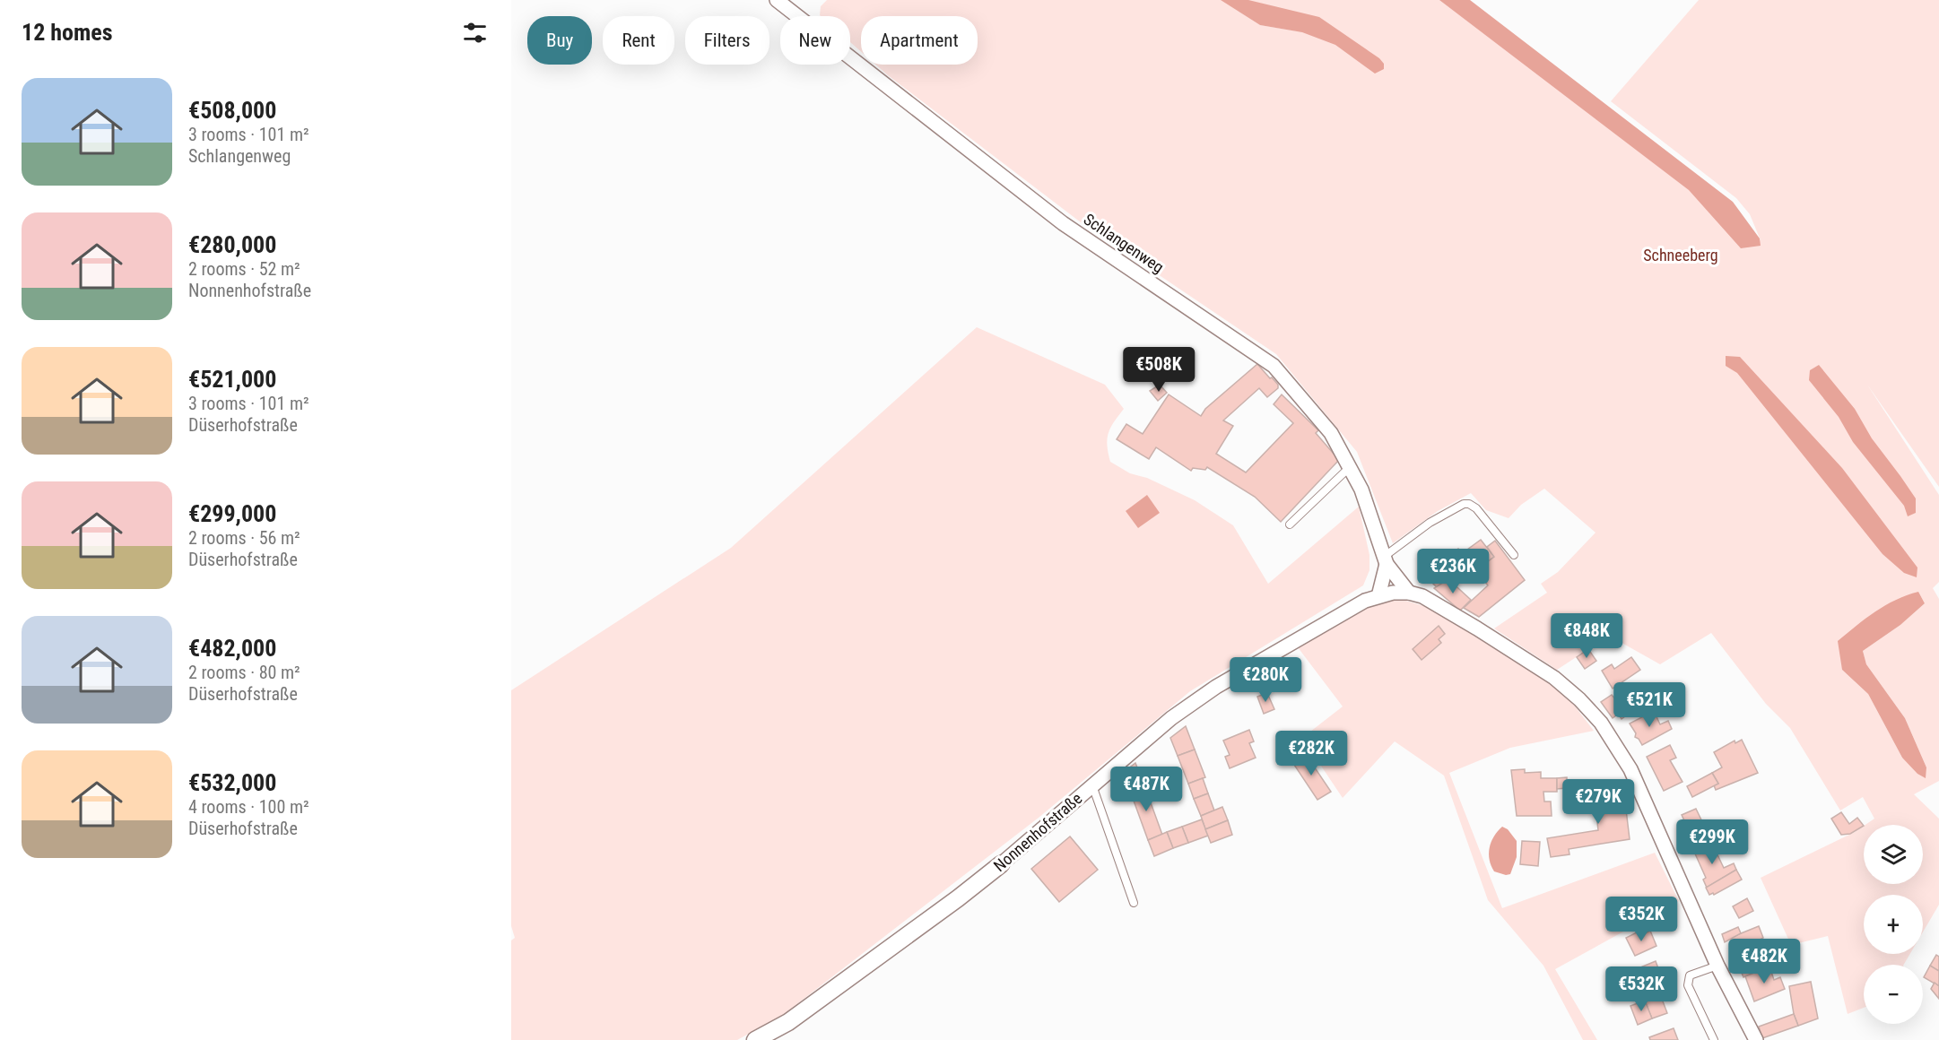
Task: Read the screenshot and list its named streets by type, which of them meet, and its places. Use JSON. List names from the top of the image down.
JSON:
{
  "streets": {
    "street": ["Schlangenweg", "Nonnenhofstraße"]
  },
  "parks": ["Schneeberg"],
  "page": {
    "heading": "12 homes",
    "chip": [
      "Buy",
      "Rent",
      "Filters",
      "New",
      "Apartment"
    ],
    "list": [
      {
        "name": "€508,000",
        "note": "3 rooms · 101 m² · Schlangenweg"
      },
      {
        "name": "€280,000",
        "note": "2 rooms · 52 m² · Nonnenhofstraße"
      },
      {
        "name": "€521,000",
        "note": "3 rooms · 101 m² · Düserhofstraße"
      },
      {
        "name": "€299,000",
        "note": "2 rooms · 56 m² · Düserhofstraße"
      },
      {
        "name": "€482,000",
        "note": "2 rooms · 80 m² · Düserhofstraße"
      },
      {
        "name": "€532,000",
        "note": "4 rooms · 100 m² · Düserhofstraße"
      }
    ],
    "price": [
      "€508K",
      "€236K",
      "€848K",
      "€280K",
      "€521K",
      "€282K",
      "€487K",
      "€279K",
      "€299K",
      "€352K",
      "€482K",
      "€532K"
    ],
    "map_buttons": ["+", "−"]
  }
}
